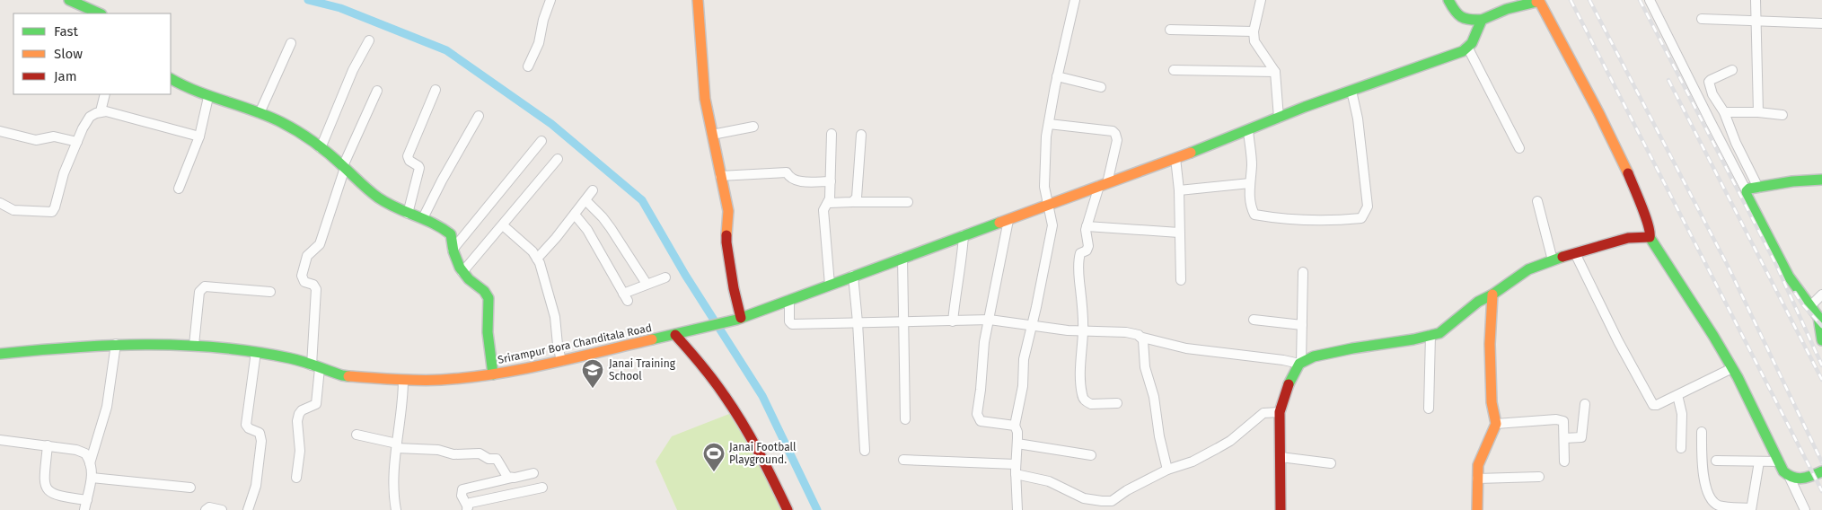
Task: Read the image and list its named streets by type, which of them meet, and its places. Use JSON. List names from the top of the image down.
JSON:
{
  "streets": {
    "street": ["Srirampur Bora Chanditala Road"]
  },
  "places": {
    "school or university": ["Janai Training School"],
    "sports": ["Janai Football Playground."]
  },
  "legend": ["Fast", "Slow", "Jam"]
}
